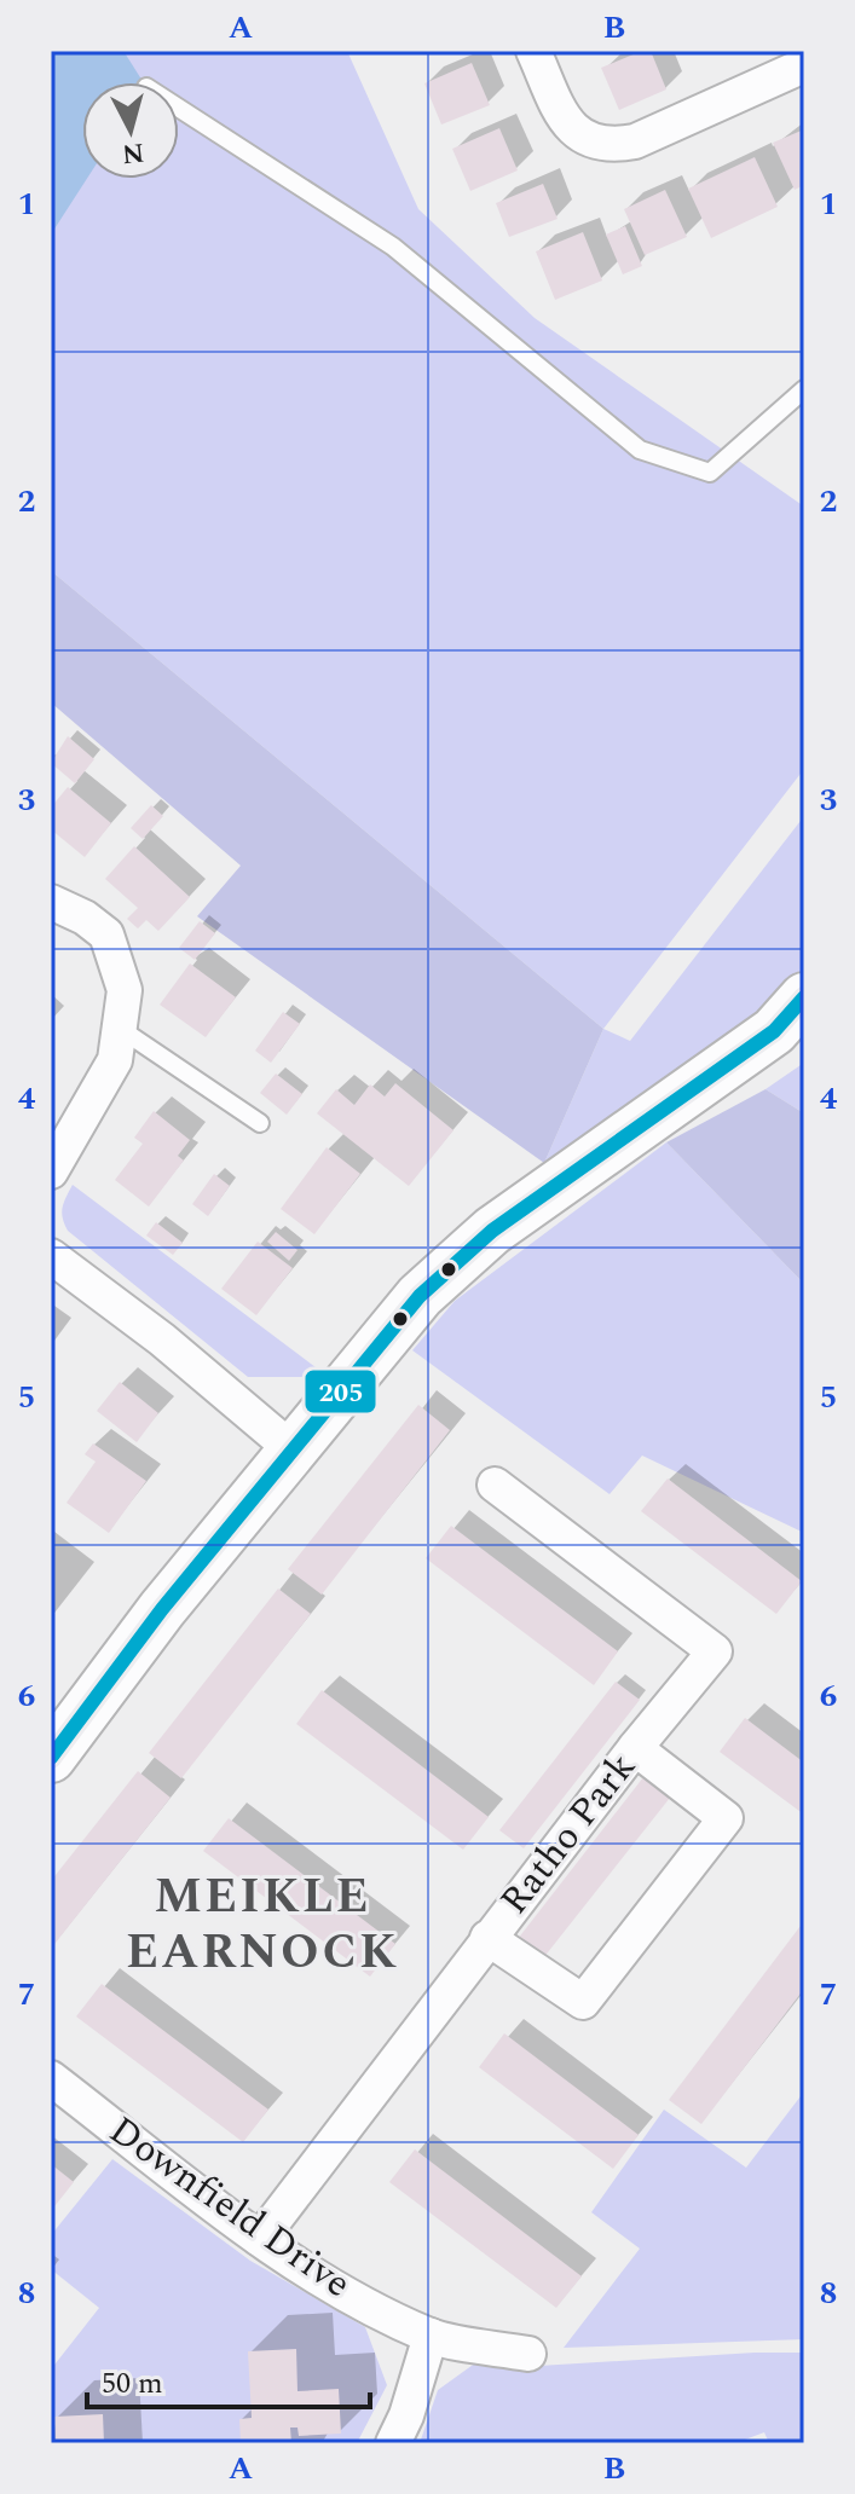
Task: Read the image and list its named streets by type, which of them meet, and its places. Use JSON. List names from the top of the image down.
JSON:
{
  "streets": {
    "street": ["Ratho Park", "Downfield Drive"]
  },
  "crossings": [
    ["Ratho Park", "Downfield Drive"]
  ],
  "districts": ["MEIKLE EARNOCK"],
  "lines": ["transit line 205"],
  "scale_bar": "50 m",
  "north": "bottom",
  "grid": {
    "columns": ["A", "B"],
    "rows": [
      "1",
      "2",
      "3",
      "4",
      "5",
      "6",
      "7",
      "8"
    ]
  }
}
